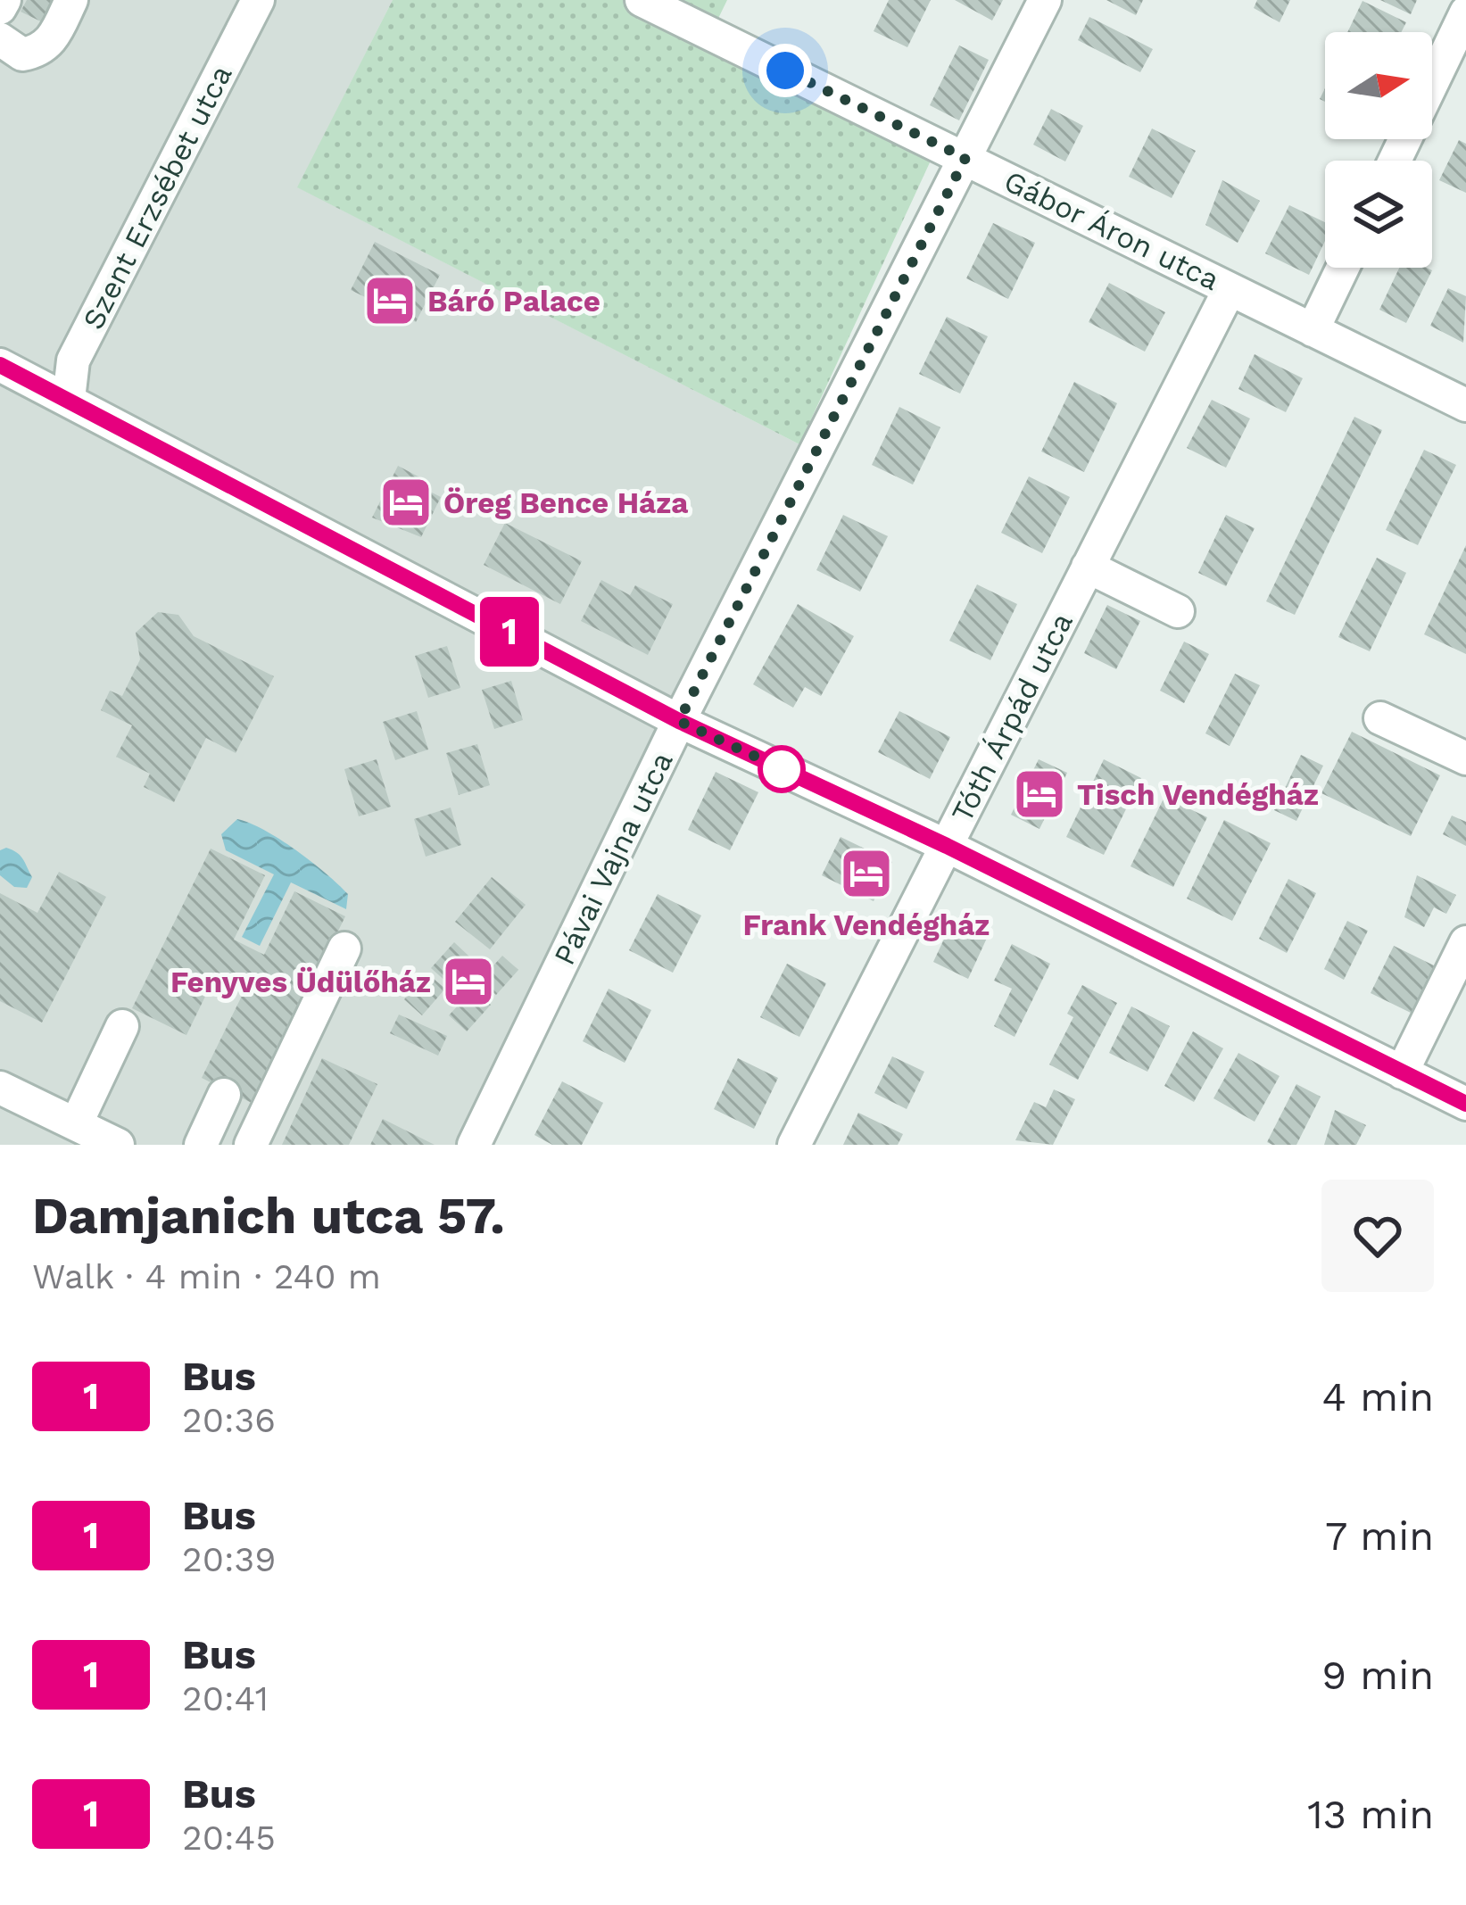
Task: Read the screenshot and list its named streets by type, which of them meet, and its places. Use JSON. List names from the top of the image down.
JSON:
{
  "streets": {
    "street": [
      "Szent Erzsébet utca",
      "Gábor Áron utca",
      "Tóth Árpád utca",
      "Pávai Vajna utca"
    ]
  },
  "crossings": [
    ["Gábor Áron utca", "Tóth Árpád utca"],
    ["Gábor Áron utca", "Pávai Vajna utca"]
  ],
  "places": {
    "hotel": [
      "Báró Palace",
      "Öreg Bence Háza",
      "Tisch Vendégház",
      "Frank Vendégház",
      "Fenyves Üdülőház"
    ]
  },
  "lines": ["bus line 1"],
  "north": "right",
  "page": {
    "on_map": "1",
    "heading": ["Damjanich utca 57.", "Walk · 4 min · 240 m"],
    "list": [
      {
        "mark": "1",
        "name": "Bus",
        "note": "20:36",
        "value": "4 min"
      },
      {
        "mark": "1",
        "name": "Bus",
        "note": "20:39",
        "value": "7 min"
      },
      {
        "mark": "1",
        "name": "Bus",
        "note": "20:41",
        "value": "9 min"
      },
      {
        "mark": "1",
        "name": "Bus",
        "note": "20:45",
        "value": "13 min"
      }
    ]
  }
}
